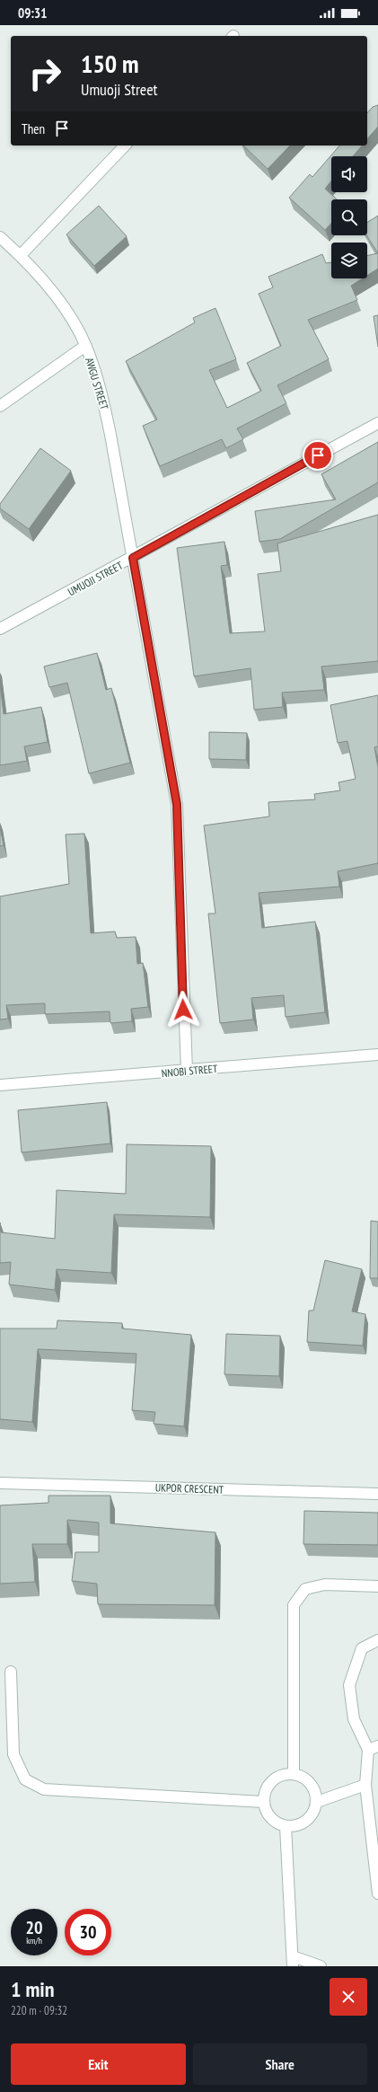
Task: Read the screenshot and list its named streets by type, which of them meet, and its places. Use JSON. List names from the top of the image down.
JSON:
{
  "streets": {
    "street": [
      "AWGU STREET",
      "UMUOJI STREET",
      "NNOBI STREET",
      "UKPOR CRESCENT"
    ]
  },
  "crossings": [
    ["AWGU STREET", "UMUOJI STREET"],
    ["AWGU STREET", "NNOBI STREET"]
  ],
  "page": {
    "status": "09:31",
    "turn": ["150 m", "Umuoji Street"],
    "then": "Then",
    "speed": "20 km/h",
    "limit": "30",
    "heading": ["1 min", "220 m · 09:32"],
    "buttons": ["Exit", "Share"]
  }
}
